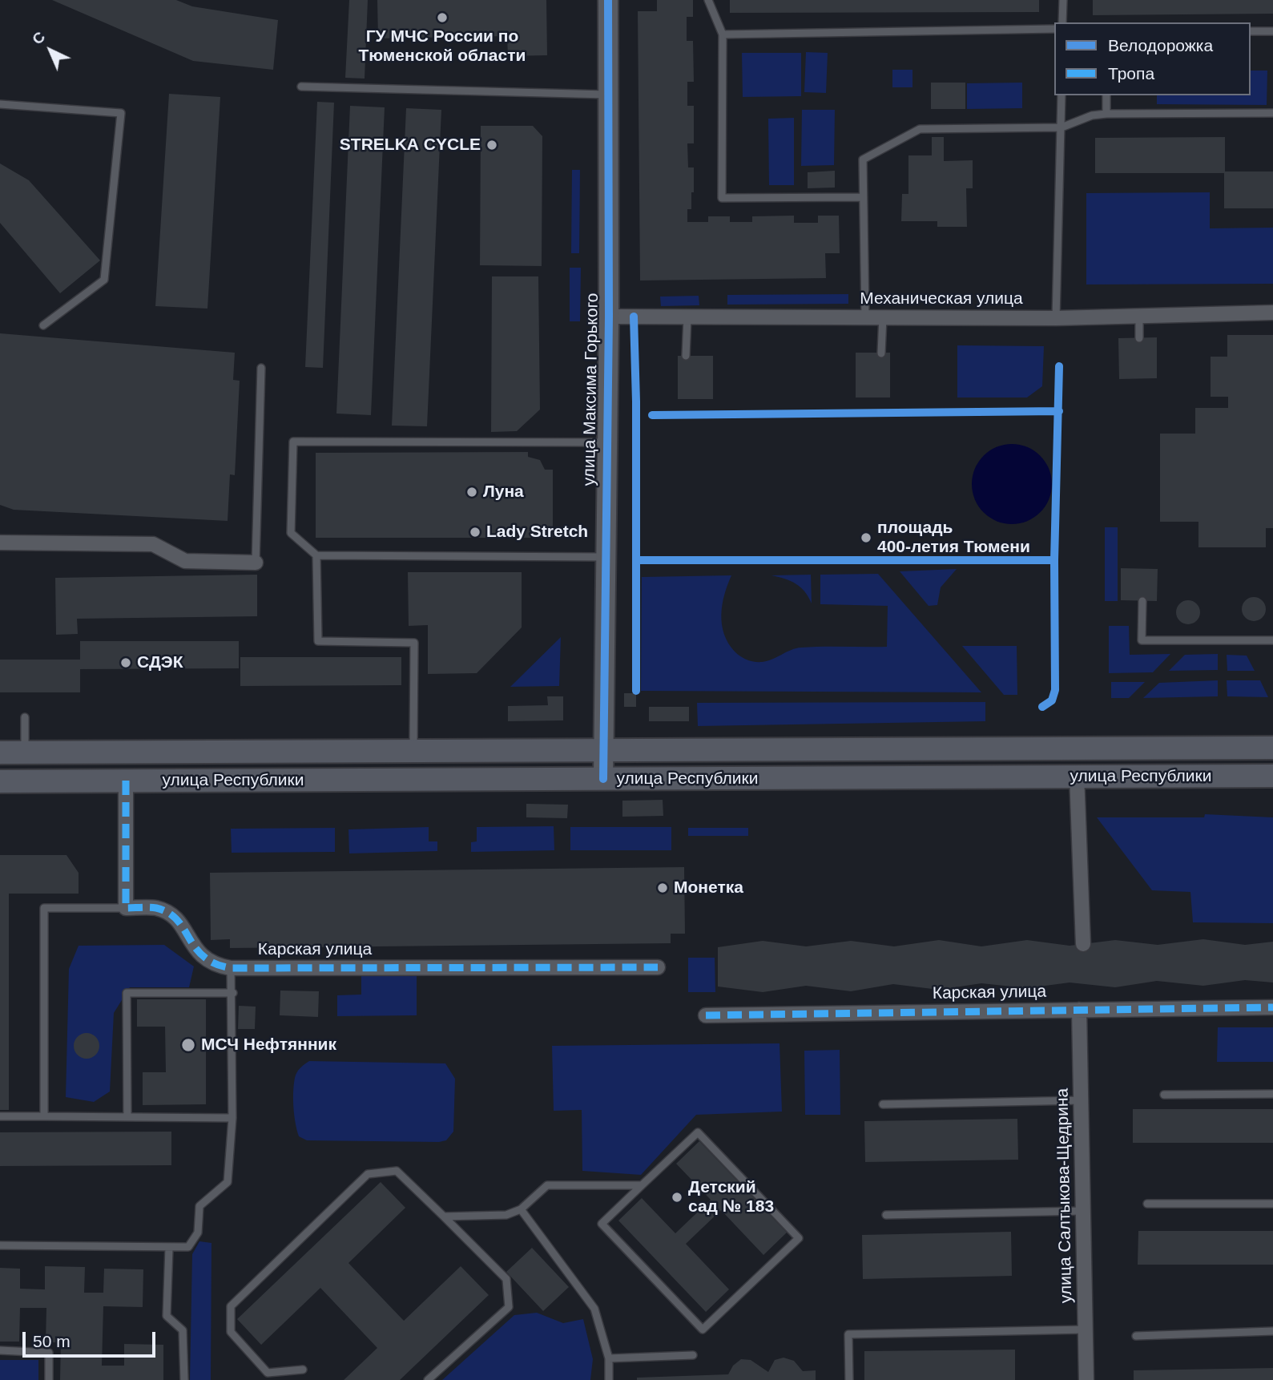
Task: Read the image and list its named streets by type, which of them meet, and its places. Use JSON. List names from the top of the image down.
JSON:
{
  "streets": {
    "main road": ["улица Республики"],
    "street": [
      "Механическая улица",
      "улица Максима Горького",
      "Карская улица",
      "улица Салтыкова-Щедрина"
    ]
  },
  "crossings": [
    ["Механическая улица", "улица Максима Горького"],
    ["улица Максима Горького", "улица Республики"],
    ["Карская улица", "улица Салтыкова-Щедрина"]
  ],
  "places": [
    "ГУ МЧС России по Тюменской области",
    "STRELKA CYCLE",
    "Луна",
    "Lady Stretch",
    "площадь 400-летия Тюмени",
    "СДЭК",
    "Монетка",
    "МСЧ Нефтянник",
    "Детский сад № 183"
  ],
  "legend": ["Велодорожка", "Тропа"],
  "scale_bar": "50 m",
  "north": "top left"
}
